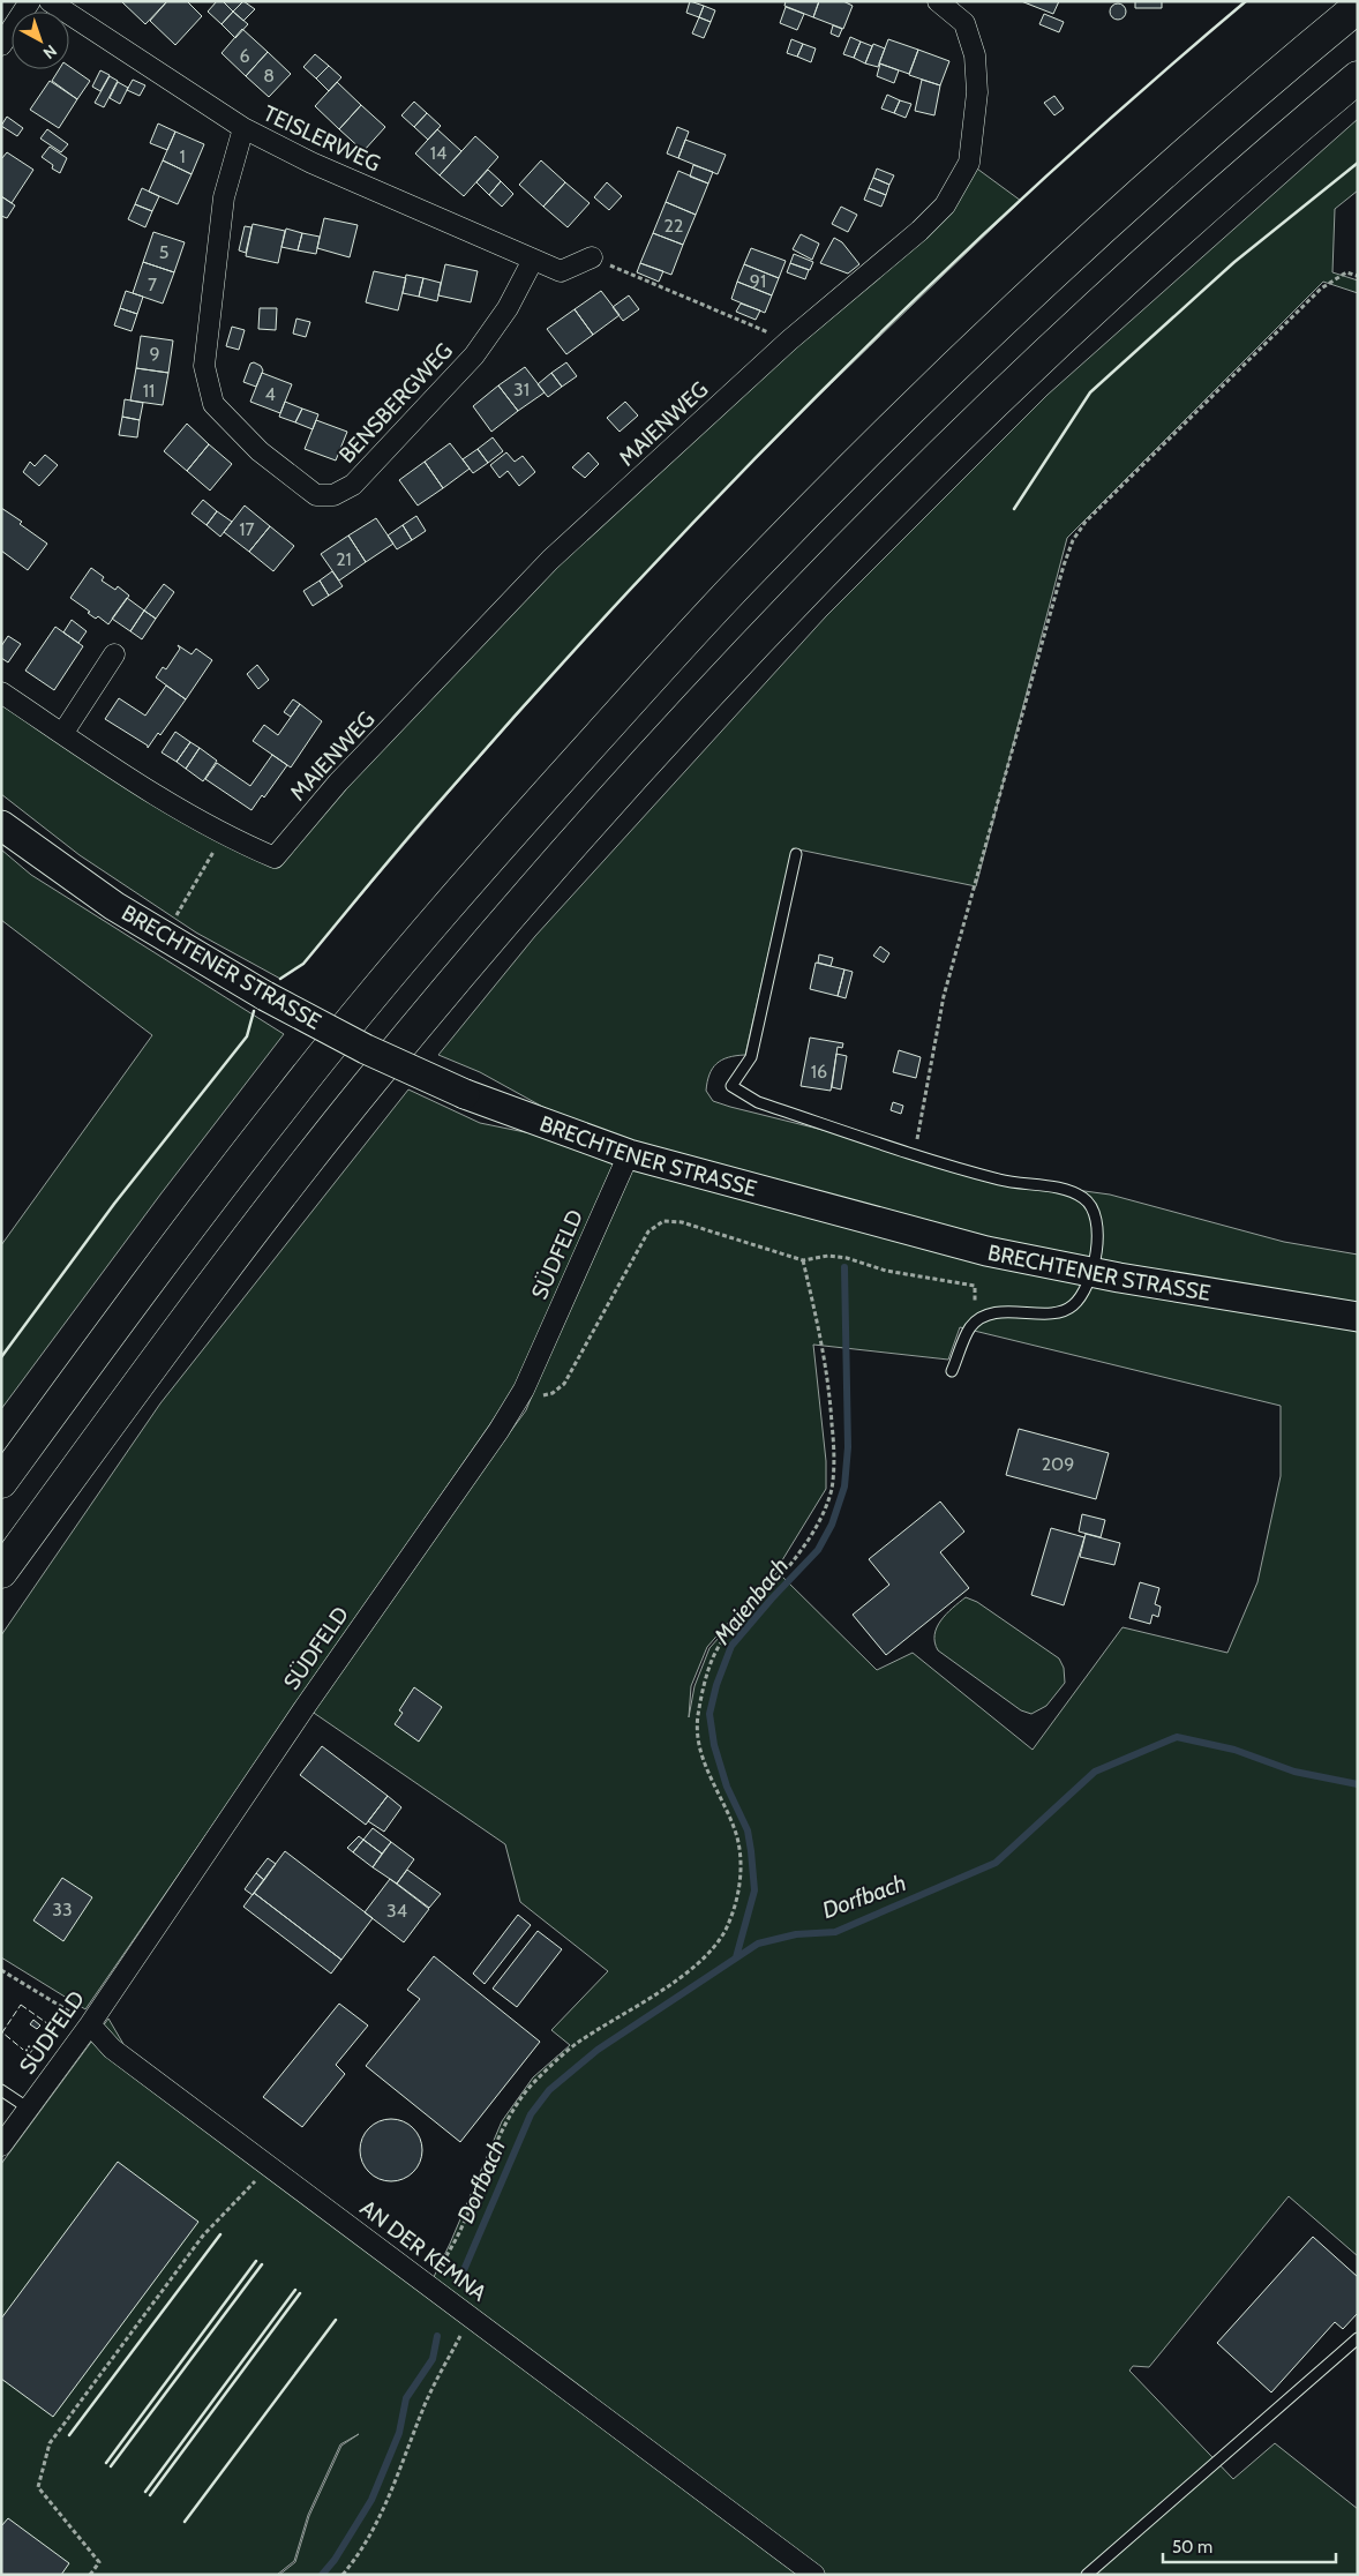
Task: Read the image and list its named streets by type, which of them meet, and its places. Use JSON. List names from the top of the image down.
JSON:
{
  "streets": {
    "street": [
      "TEISLERWEG",
      "BENSBERGWEG",
      "MAIENWEG",
      "BRECHTENER STRASSE",
      "SÜDFELD",
      "AN DER KEMNA"
    ]
  },
  "crossings": [
    ["TEISLERWEG", "BENSBERGWEG"],
    ["BRECHTENER STRASSE", "SÜDFELD"],
    ["SÜDFELD", "AN DER KEMNA"]
  ],
  "water": ["Maienbach", "Dorfbach"],
  "house_numbers": [
    "6",
    "8",
    "14",
    "1",
    "22",
    "5",
    "91",
    "7",
    "9",
    "31",
    "11",
    "4",
    "17",
    "21",
    "16",
    "209",
    "33",
    "34"
  ],
  "scale_bar": "50 m",
  "north": "bottom right"
}
